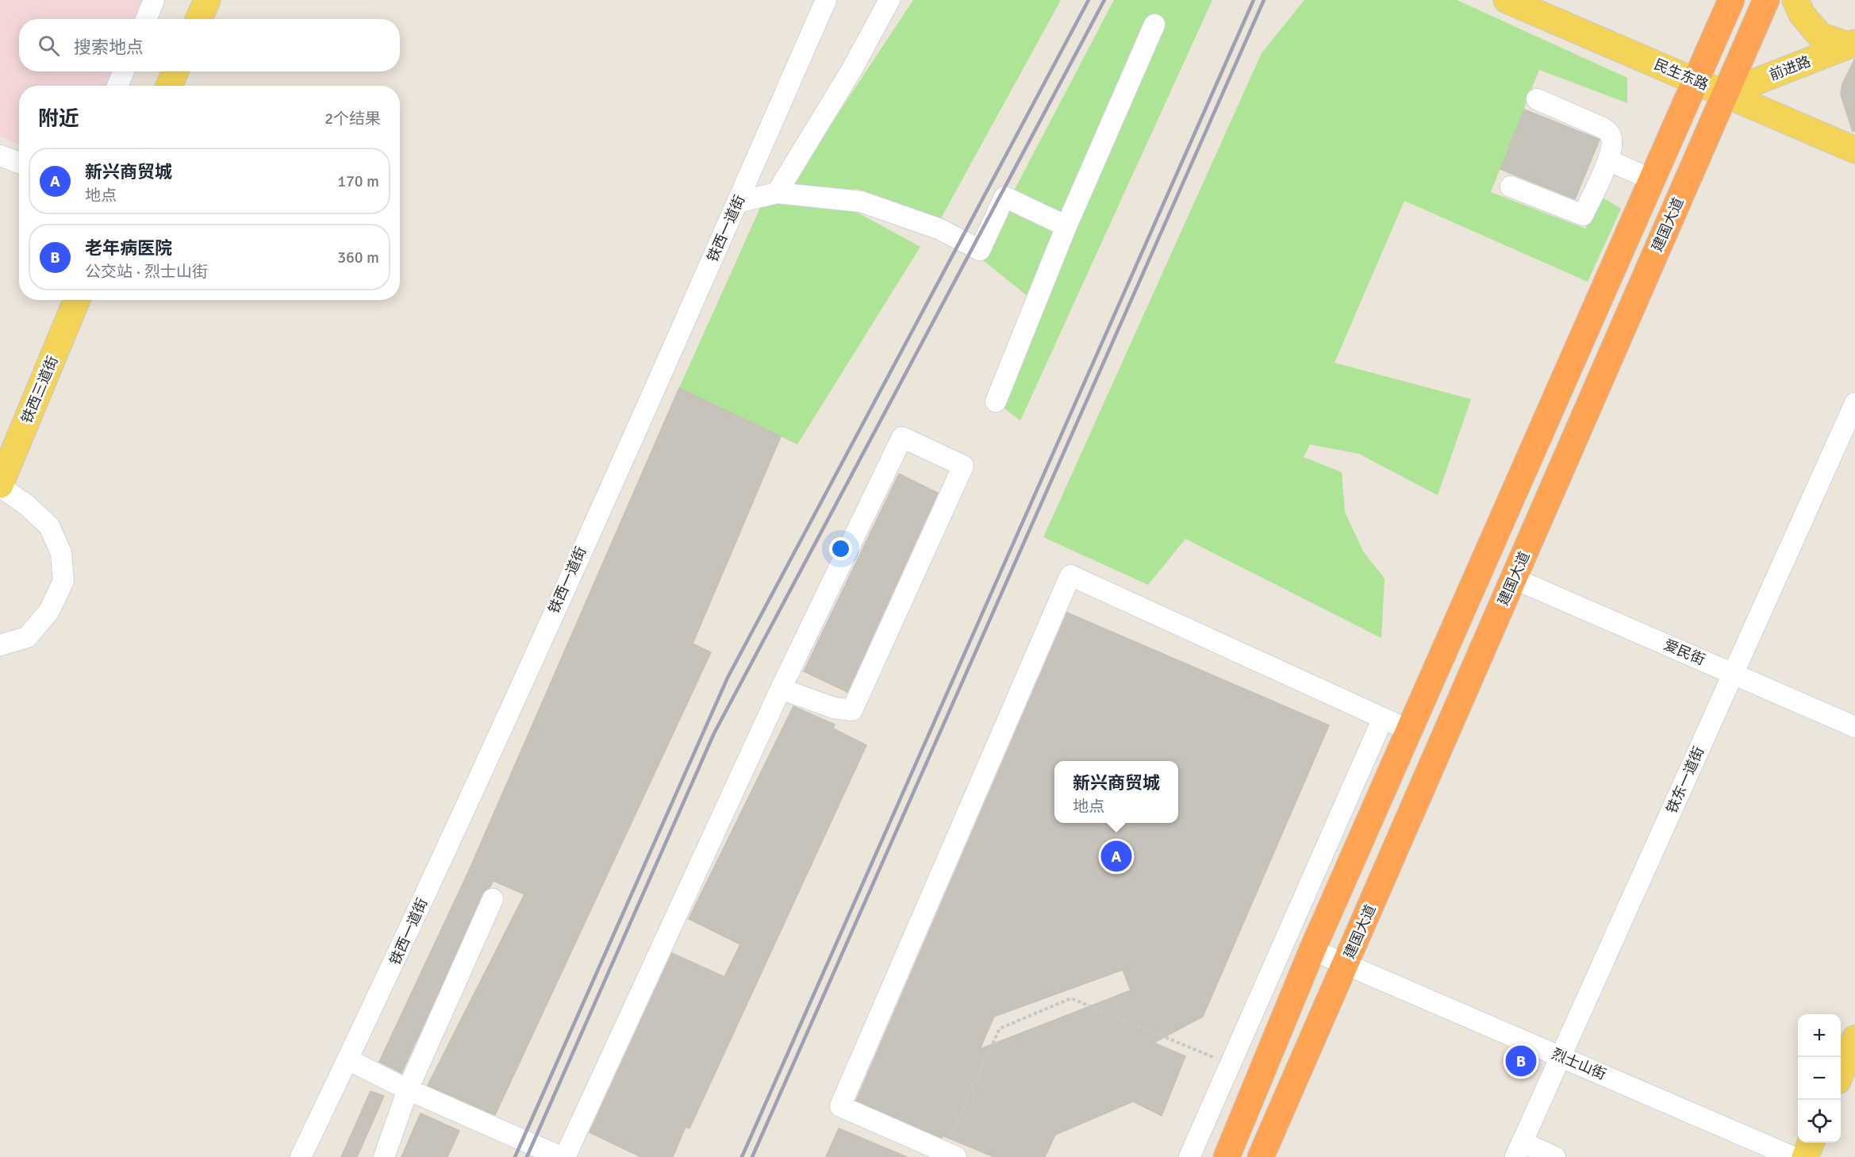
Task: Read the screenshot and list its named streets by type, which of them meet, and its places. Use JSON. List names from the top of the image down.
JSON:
{
  "streets": {
    "highway": ["建国大道"],
    "main road": ["前进路", "民生东路", "铁西三道街"],
    "street": [
      "铁西一道街",
      "爱民街",
      "铁东一道街",
      "烈士山街"
    ]
  },
  "crossings": [
    ["前进路", "民生东路"],
    ["前进路", "建国大道"],
    ["民生东路", "建国大道"],
    ["建国大道", "爱民街"],
    ["建国大道", "烈士山街"],
    ["爱民街", "铁东一道街"],
    ["铁东一道街", "烈士山街"]
  ],
  "page": {
    "search": "搜索地点",
    "heading": ["附近", "2个结果"],
    "list": [
      {
        "mark": "A",
        "name": "新兴商贸城",
        "note": "地点",
        "value": "170 m"
      },
      {
        "mark": "B",
        "name": "老年病医院",
        "note": "公交站 · 烈士山街",
        "value": "360 m"
      }
    ],
    "popup": ["新兴商贸城", "地点"],
    "pins": ["A", "B"],
    "map_buttons": ["+", "−"]
  }
}
